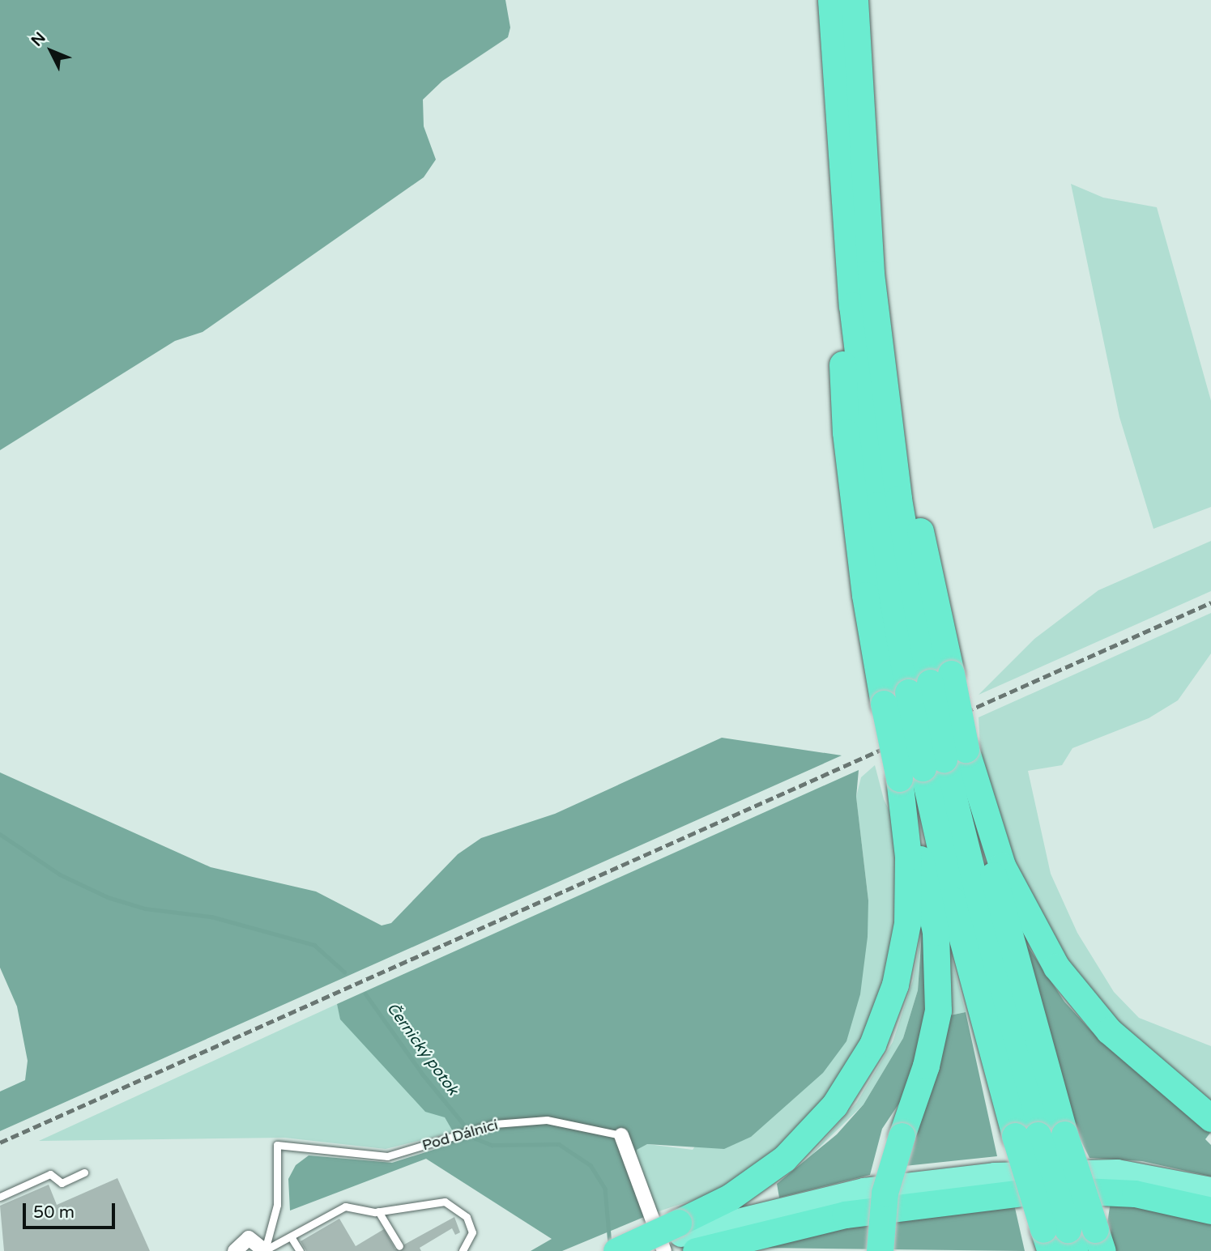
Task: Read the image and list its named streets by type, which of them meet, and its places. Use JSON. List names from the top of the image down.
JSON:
{
  "streets": {
    "street": ["Pod Dálnicí"]
  },
  "water": ["Černický potok"],
  "scale_bar": "50 m",
  "north": "top left"
}
